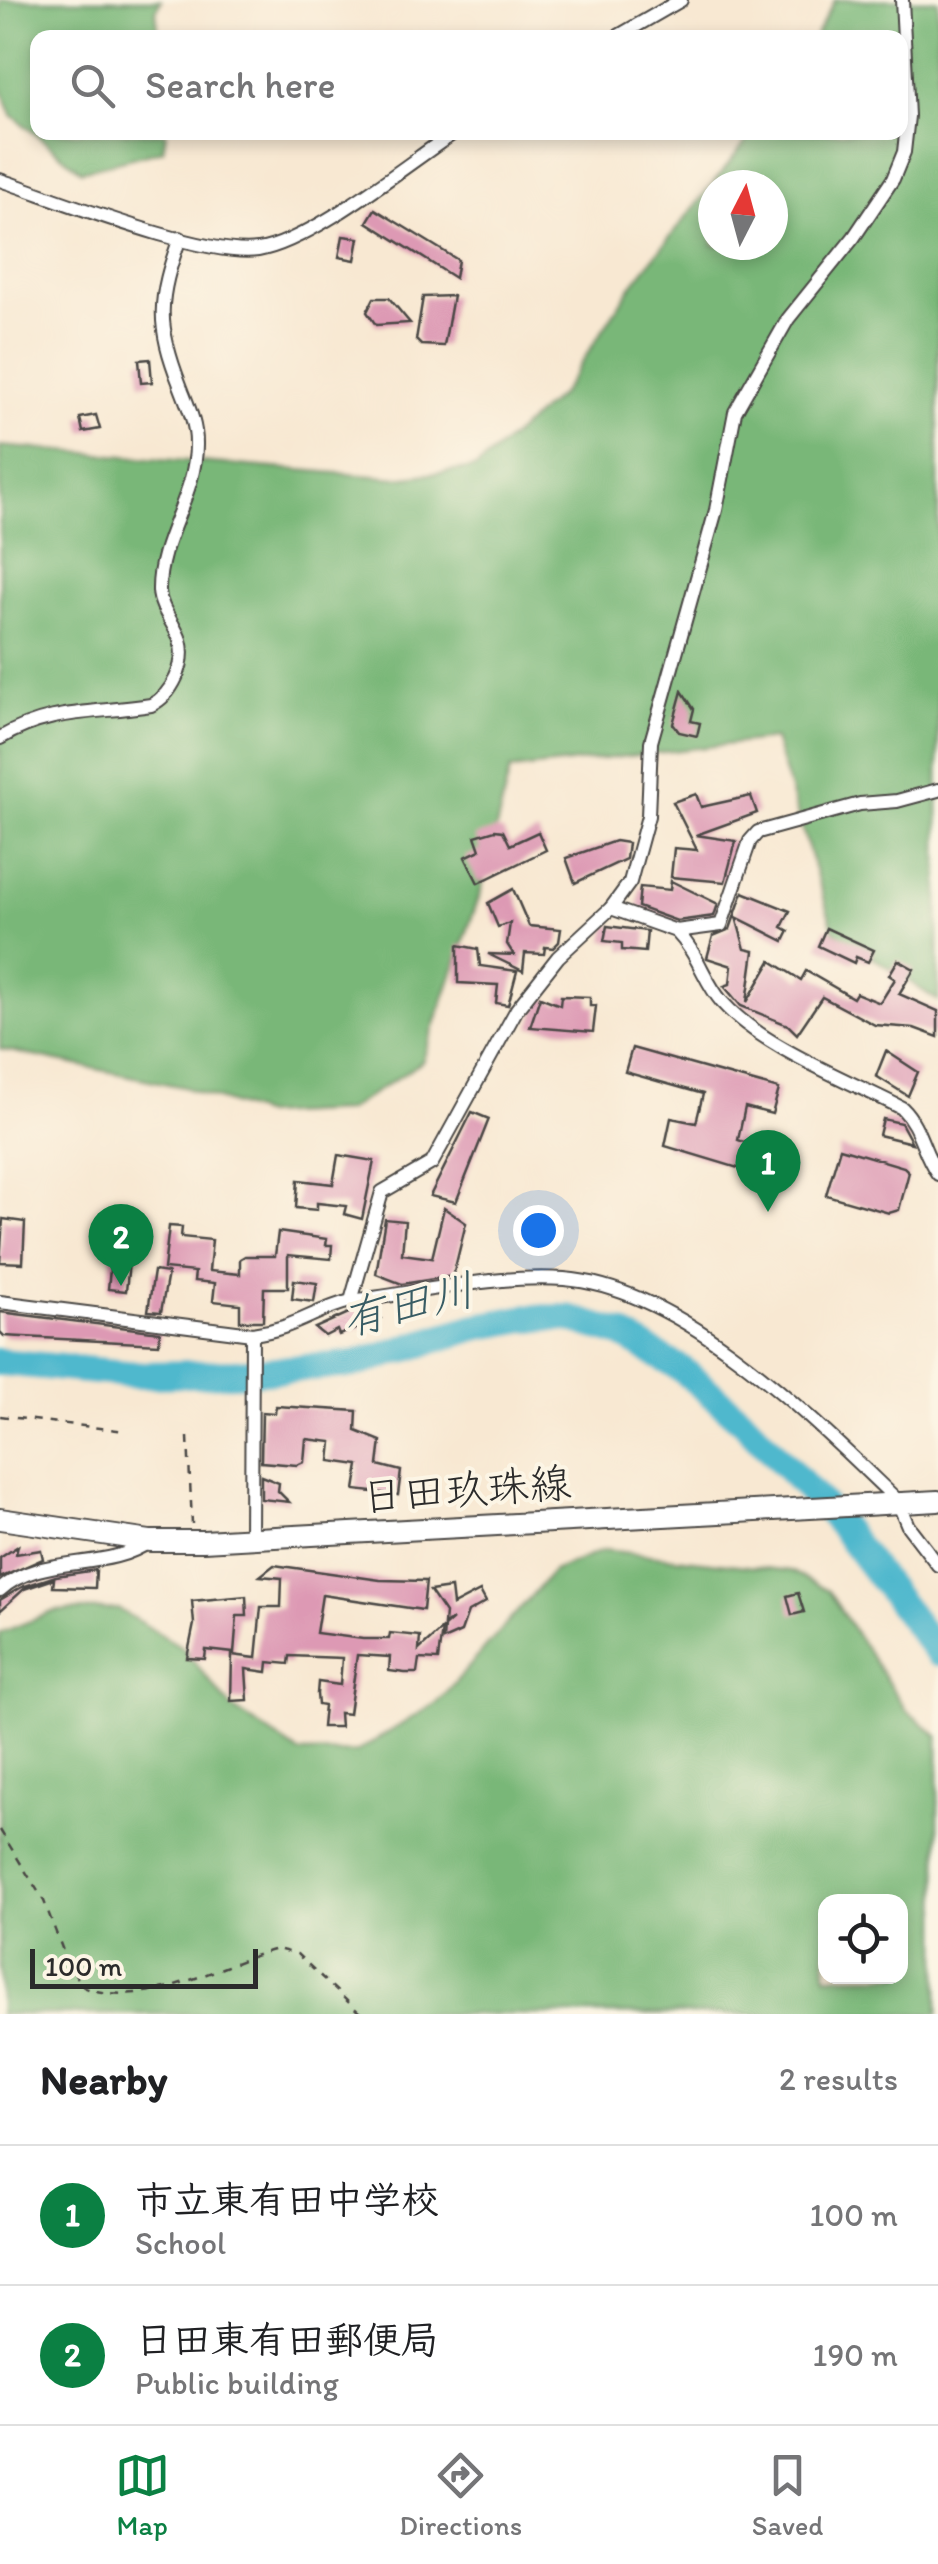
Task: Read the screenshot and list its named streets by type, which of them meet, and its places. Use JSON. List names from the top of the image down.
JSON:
{
  "streets": {
    "main road": ["日田玖珠線"]
  },
  "water": ["有田川"],
  "scale_bar": "100 m",
  "north": "top",
  "page": {
    "search": "Search here",
    "pins": ["1", "2"],
    "scale": "100 m",
    "heading": ["Nearby", "2 results"],
    "list": [
      {
        "mark": "1",
        "name": "市立東有田中学校",
        "note": "School",
        "value": "100 m"
      },
      {
        "mark": "2",
        "name": "日田東有田郵便局",
        "note": "Public building",
        "value": "190 m"
      }
    ],
    "nav": ["Map", "Directions", "Saved"]
  }
}
